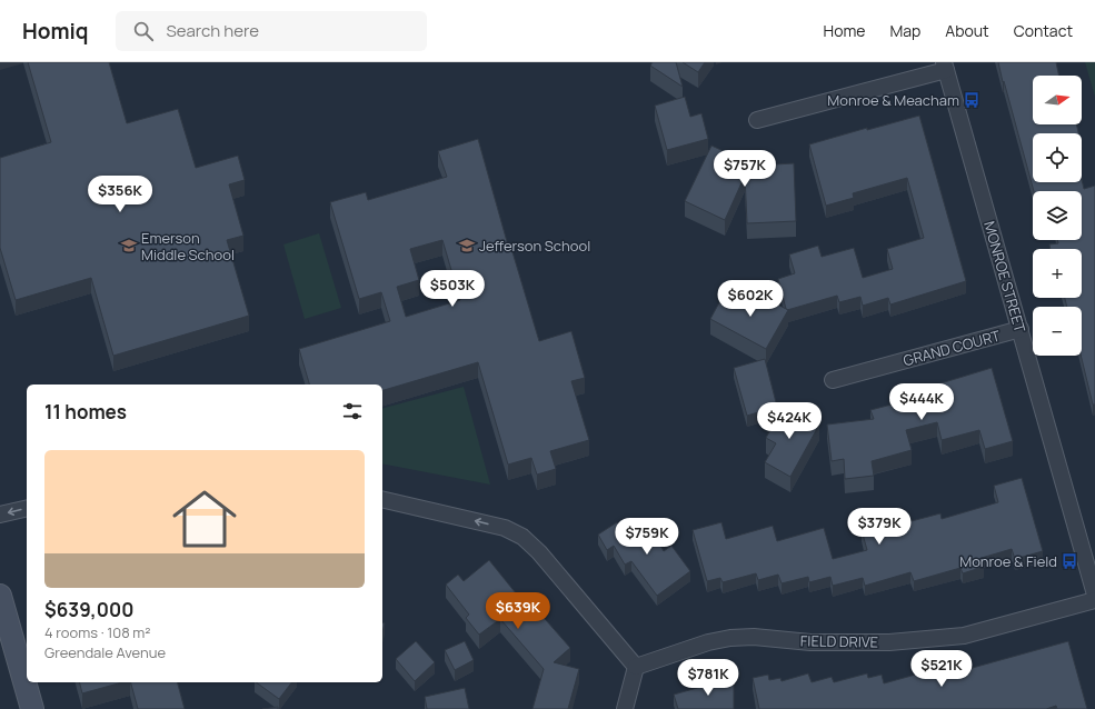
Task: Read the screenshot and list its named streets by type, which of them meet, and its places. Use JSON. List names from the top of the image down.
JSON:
{
  "streets": {
    "street": ["MONROE STREET", "GRAND COURT", "FIELD DRIVE"]
  },
  "crossings": [
    ["MONROE STREET", "GRAND COURT"]
  ],
  "places": {
    "bus stop": ["Monroe & Meacham", "Monroe & Field"],
    "school or university": ["Emerson Middle School", "Jefferson School"]
  },
  "north": "right",
  "page": {
    "header": "Homiq",
    "search": "Search here",
    "nav": [
      "Home",
      "Map",
      "About",
      "Contact"
    ],
    "map_buttons": ["+", "−"],
    "price": [
      "$757K",
      "$356K",
      "$503K",
      "$602K",
      "$444K",
      "$424K",
      "$379K",
      "$759K",
      "$639K",
      "$521K",
      "$781K"
    ],
    "heading": "11 homes",
    "list": [
      {
        "name": "$639,000",
        "note": "4 rooms · 108 m² · Greendale Avenue"
      }
    ]
  }
}
